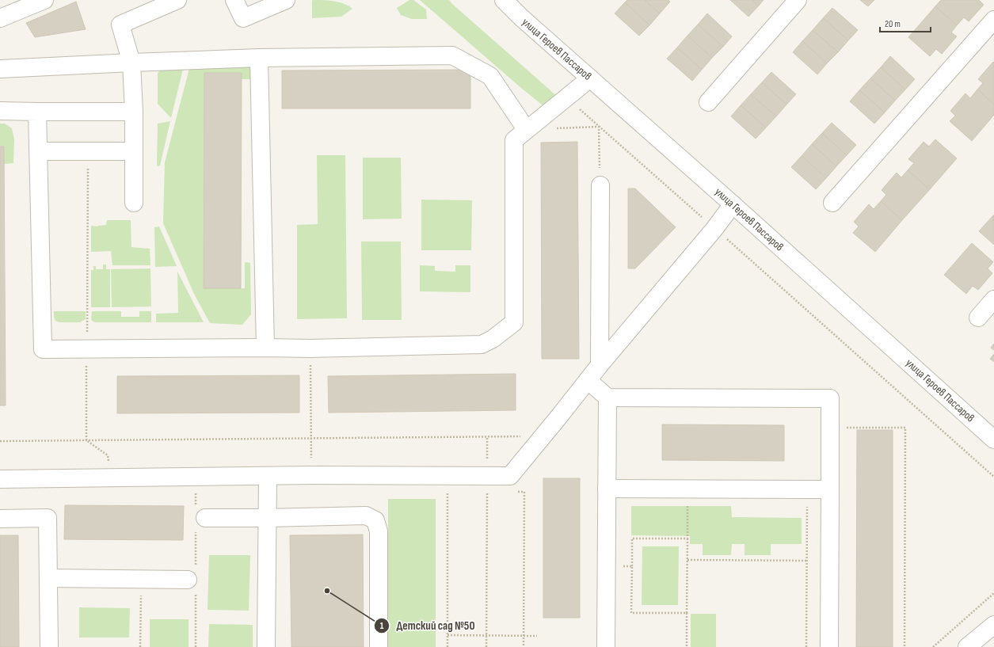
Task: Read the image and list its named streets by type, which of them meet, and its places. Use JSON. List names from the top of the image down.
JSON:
{
  "streets": {
    "street": ["улица Героев Пассаров"]
  },
  "places": ["Детский сад №50"],
  "scale_bar": "20 m"
}
